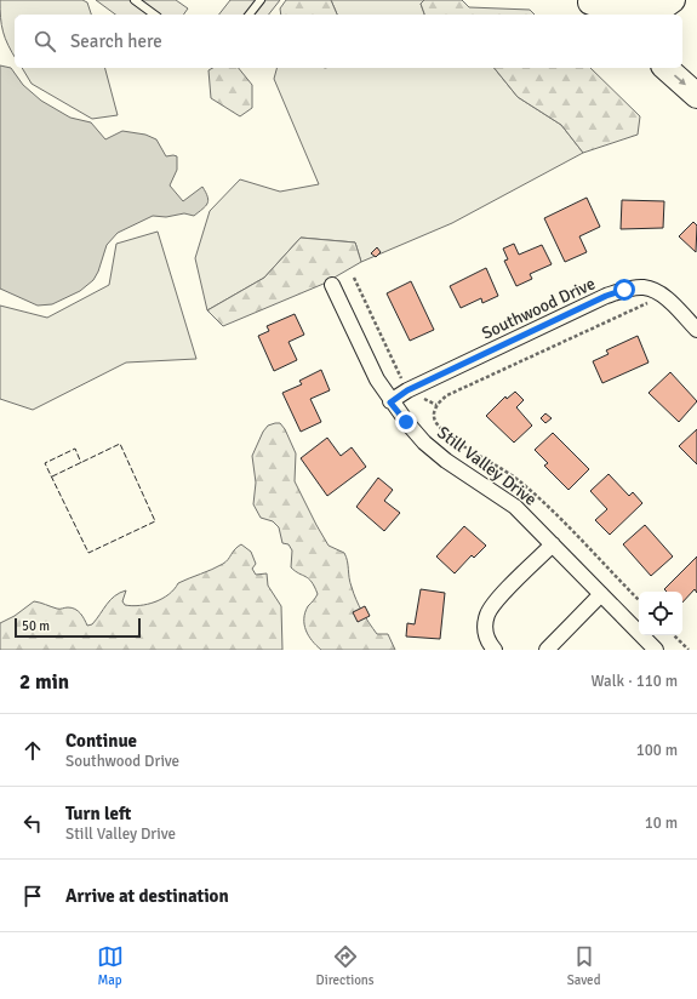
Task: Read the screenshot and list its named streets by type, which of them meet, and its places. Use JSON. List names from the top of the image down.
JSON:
{
  "streets": {
    "street": ["Southwood Drive", "Still Valley Drive"]
  },
  "crossings": [
    ["Southwood Drive", "Still Valley Drive"]
  ],
  "scale_bar": "50 m",
  "page": {
    "search": "Search here",
    "scale": "50 m",
    "heading": ["2 min", "Walk · 110 m"],
    "list": [
      ["Continue", "Southwood Drive", "100 m"],
      ["Turn left", "Still Valley Drive", "10 m"],
      "Arrive at destination"
    ],
    "nav": ["Map", "Directions", "Saved"]
  }
}
